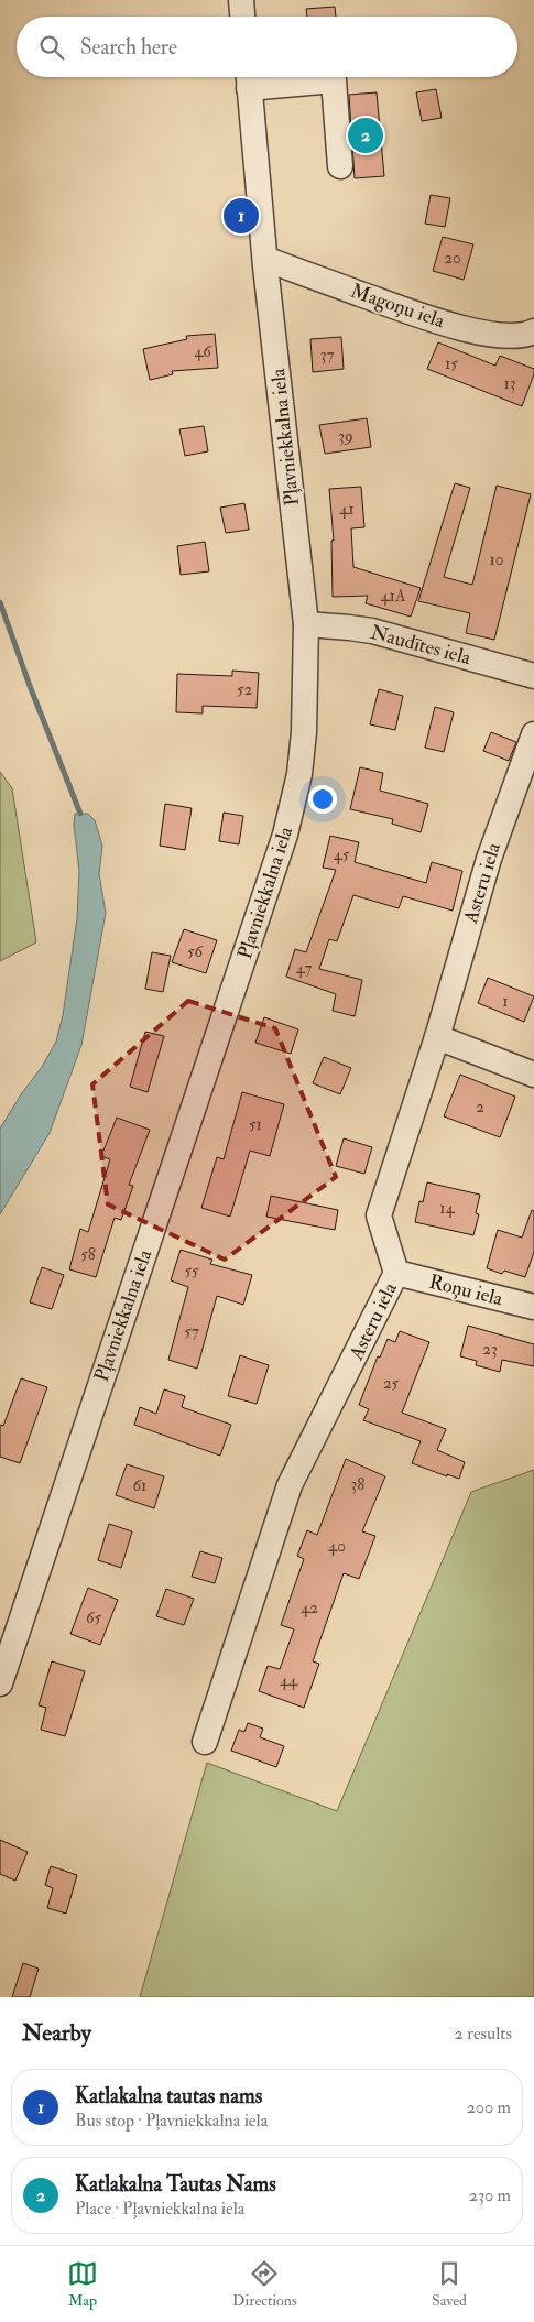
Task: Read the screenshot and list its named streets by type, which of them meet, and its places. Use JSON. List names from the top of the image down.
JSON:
{
  "streets": {
    "street": [
      "Magoņu iela",
      "Pļavniekkalna iela",
      "Naudītes iela",
      "Asteru iela",
      "Roņu iela"
    ]
  },
  "crossings": [
    ["Magoņu iela", "Pļavniekkalna iela"],
    ["Pļavniekkalna iela", "Naudītes iela"],
    ["Asteru iela", "Roņu iela"]
  ],
  "house_numbers": [
    "20",
    "46",
    "37",
    "15",
    "13",
    "39",
    "41",
    "10",
    "41A",
    "52",
    "45",
    "56",
    "47",
    "1",
    "2",
    "51",
    "14",
    "58",
    "55",
    "57",
    "23",
    "25",
    "38",
    "61",
    "40",
    "42",
    "65",
    "44"
  ],
  "page": {
    "search": "Search here",
    "pins": ["2", "1"],
    "heading": ["Nearby", "2 results"],
    "list": [
      {
        "mark": "1",
        "name": "Katlakalna tautas nams",
        "note": "Bus stop · Pļavniekkalna iela",
        "value": "200 m"
      },
      {
        "mark": "2",
        "name": "Katlakalna Tautas Nams",
        "note": "Place · Pļavniekkalna iela",
        "value": "230 m"
      }
    ],
    "nav": ["Map", "Directions", "Saved"]
  }
}
